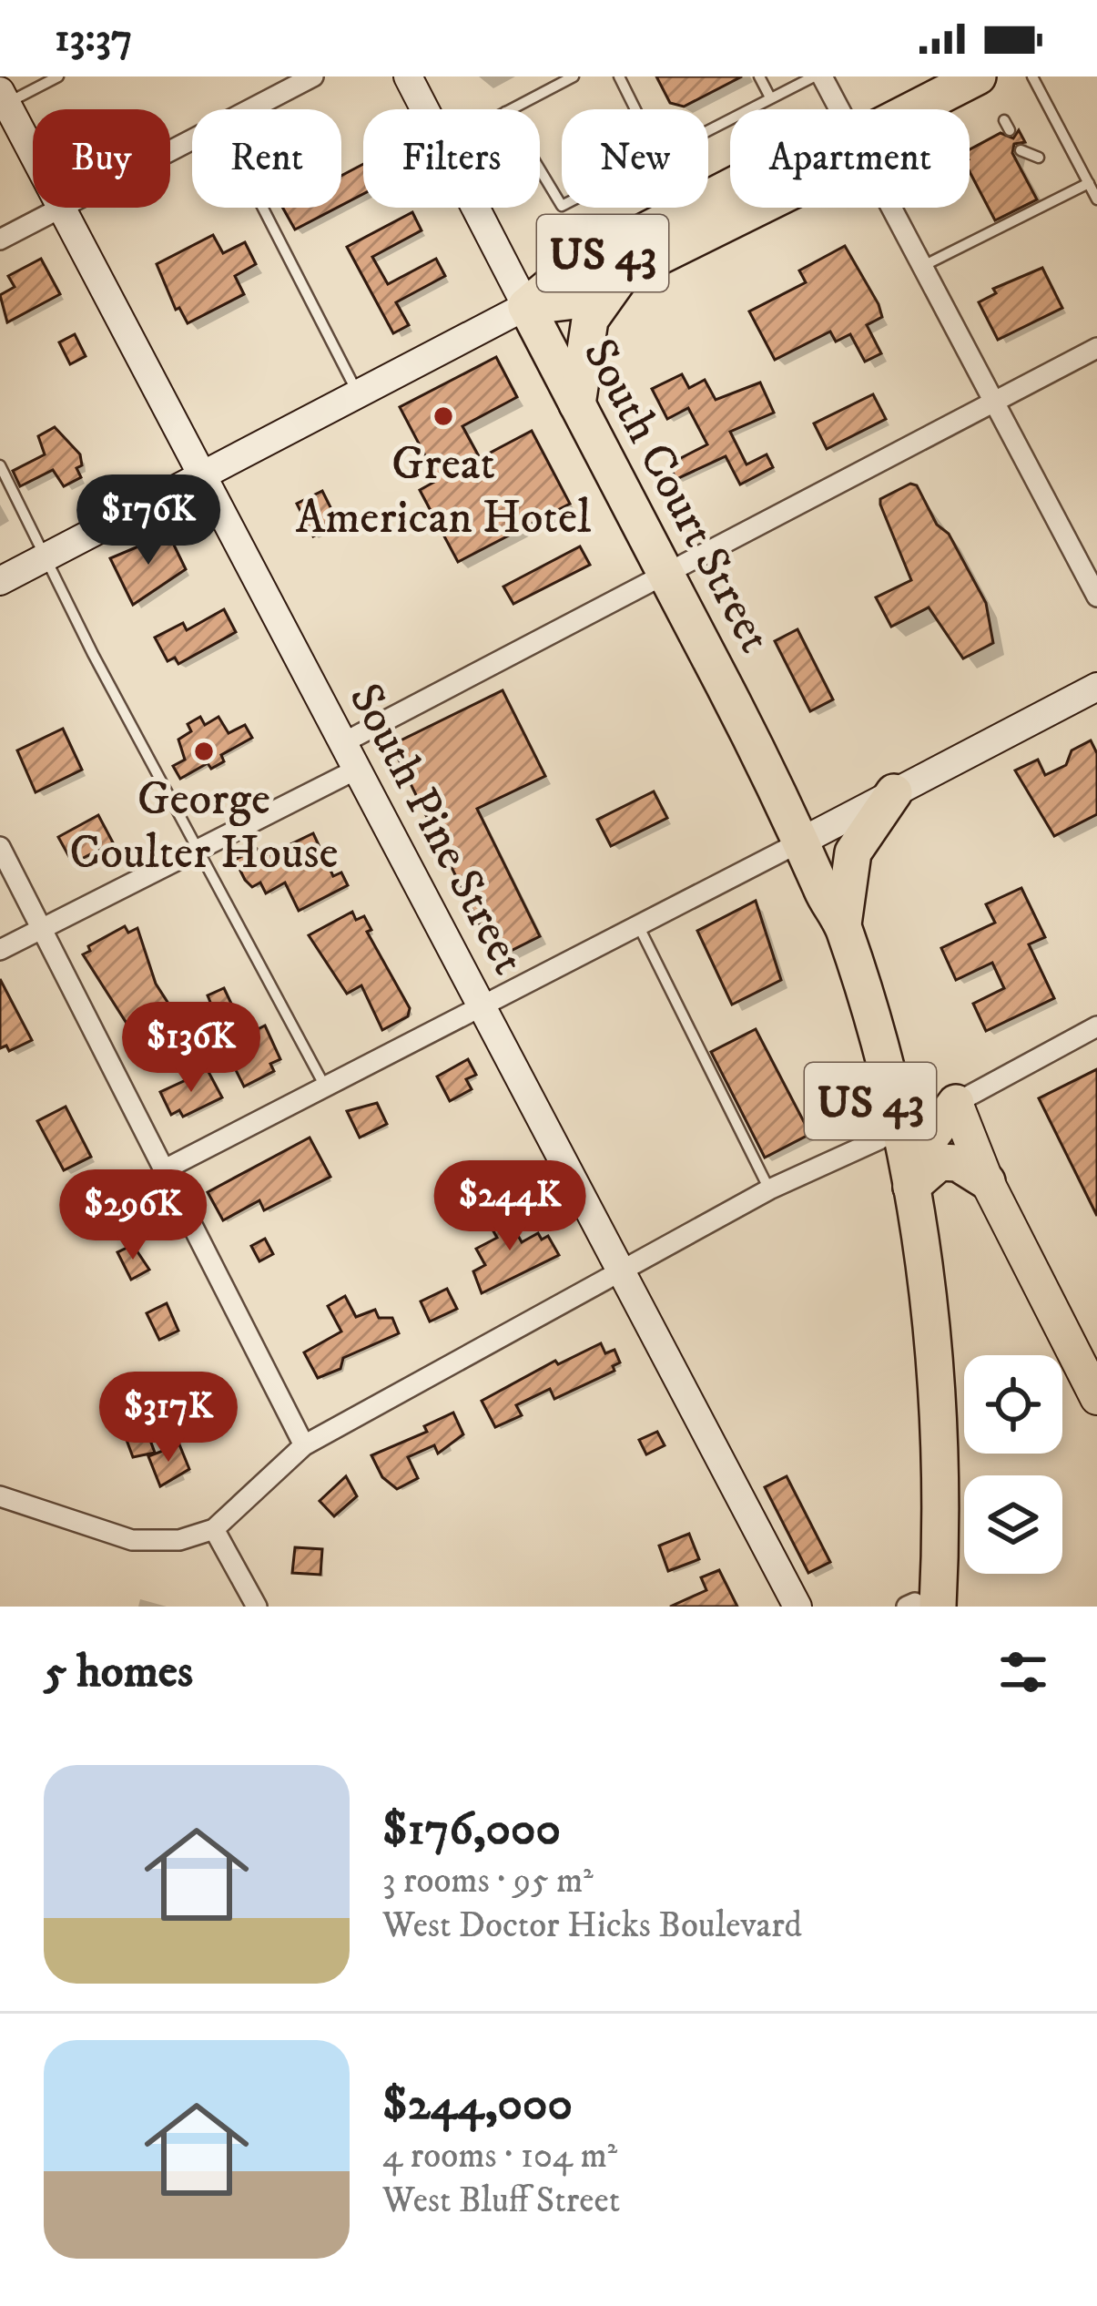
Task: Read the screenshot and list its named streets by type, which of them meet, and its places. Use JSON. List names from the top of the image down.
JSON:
{
  "streets": {
    "highway": ["US 43", "South Court Street"],
    "main road": ["South Pine Street"]
  },
  "crossings": [
    ["US 43", "South Court Street"]
  ],
  "places": ["Great American Hotel", "George Coulter House"],
  "page": {
    "status": "13:37",
    "chip": [
      "Buy",
      "Rent",
      "Filters",
      "New",
      "Apartment"
    ],
    "price": [
      "$176K",
      "$136K",
      "$244K",
      "$296K",
      "$317K"
    ],
    "heading": "5 homes",
    "list": [
      {
        "name": "$176,000",
        "note": "3 rooms · 95 m² · West Doctor Hicks Boulevard"
      },
      {
        "name": "$244,000",
        "note": "4 rooms · 104 m² · West Bluff Street"
      }
    ]
  }
}
